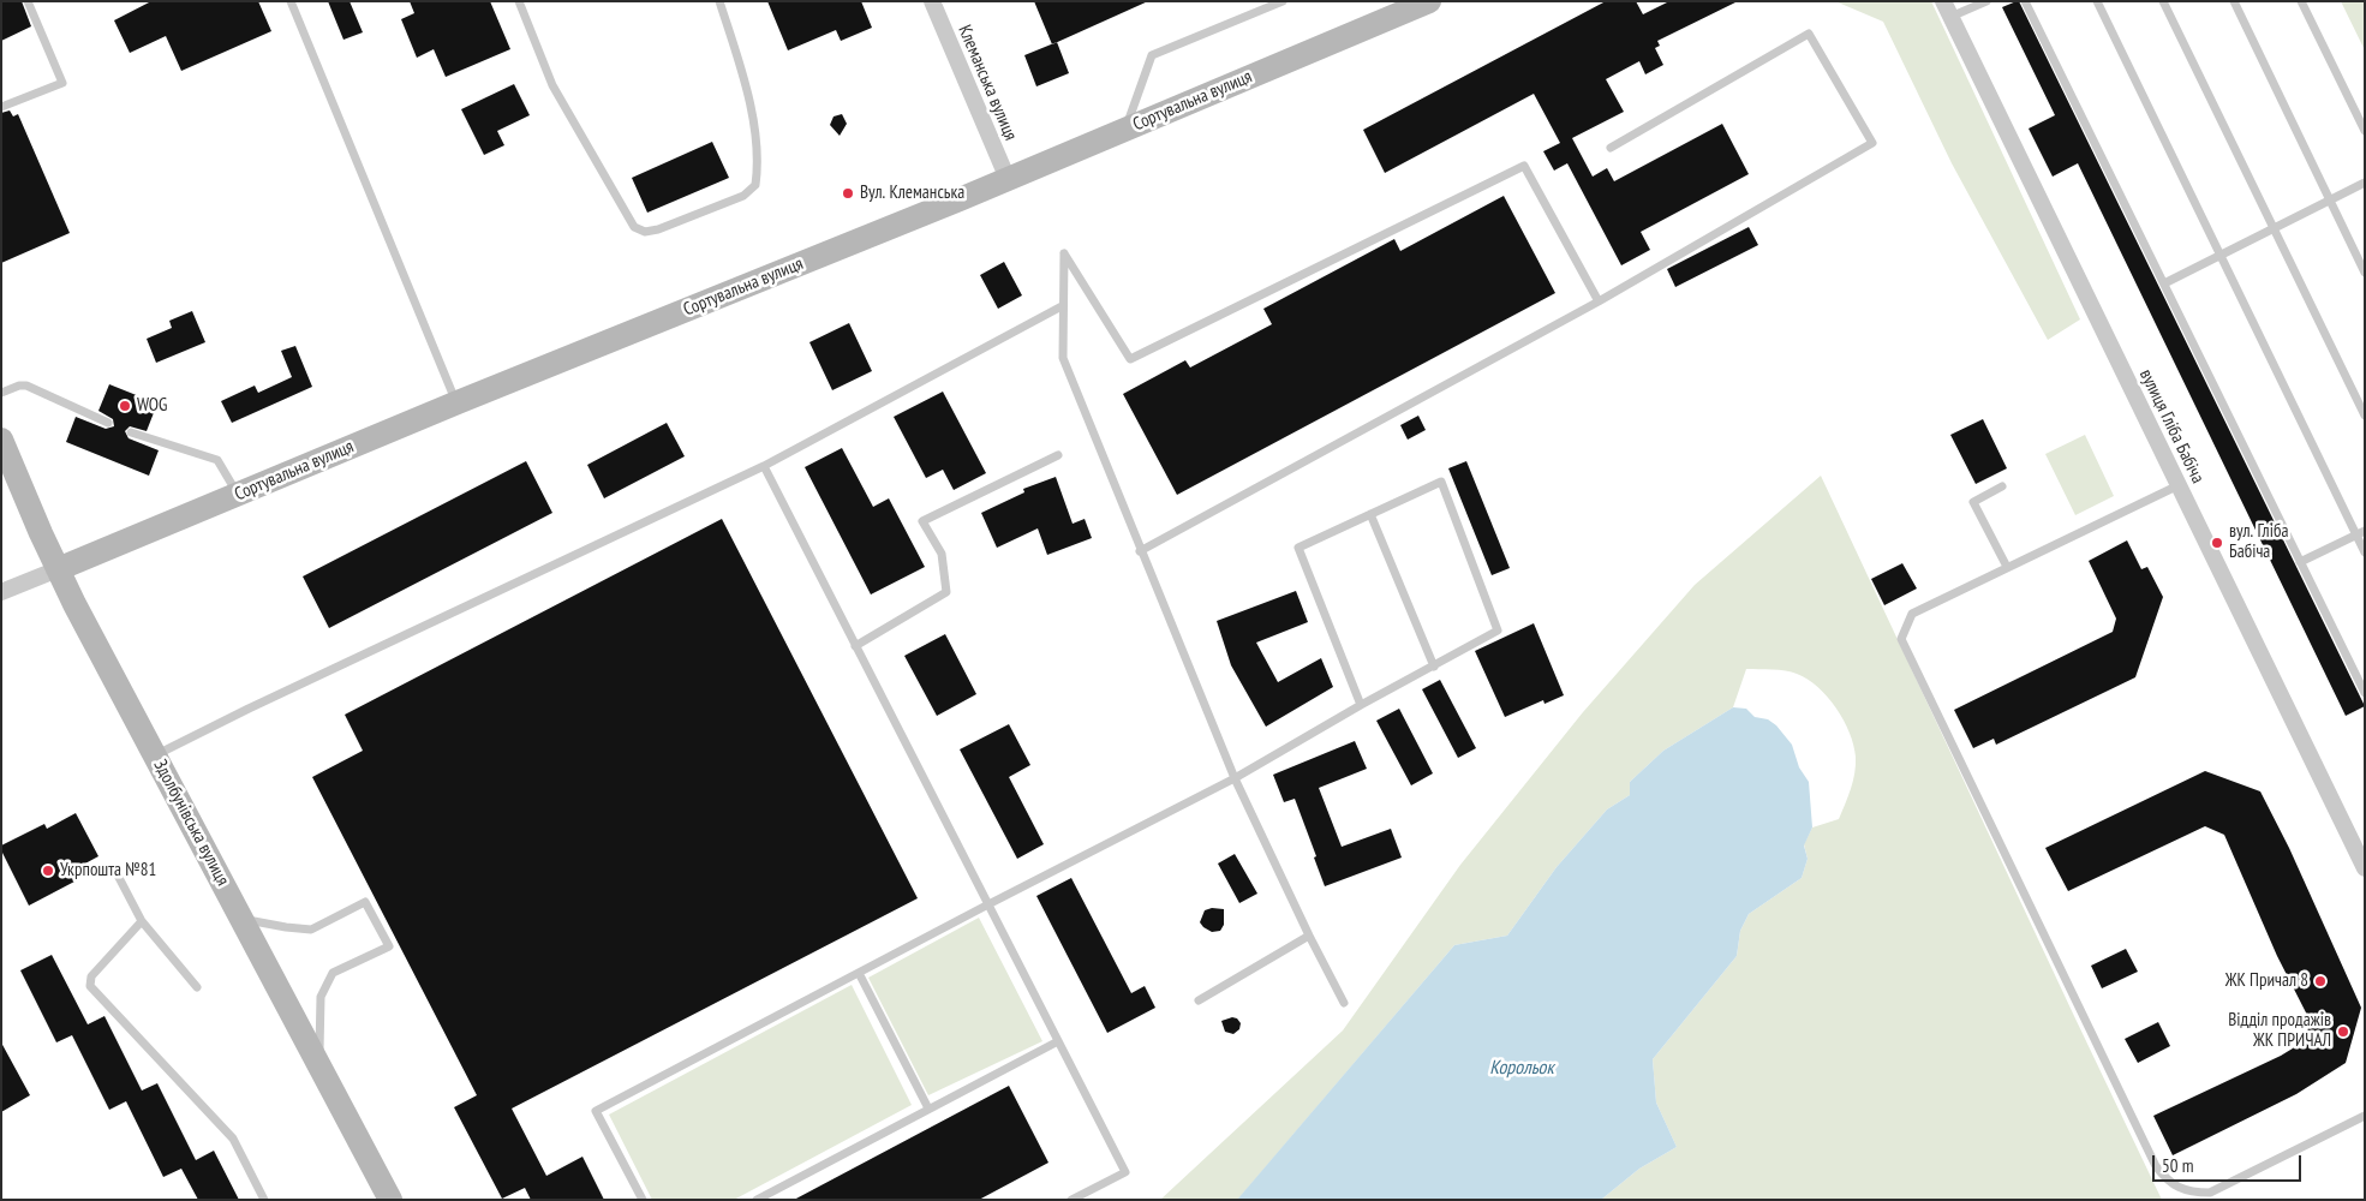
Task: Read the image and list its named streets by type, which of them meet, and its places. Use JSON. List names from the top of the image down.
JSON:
{
  "streets": {
    "street": [
      "Клеманська вулиця",
      "Сортувальна вулиця",
      "вулиця Гліба Бабіча",
      "Здолбунівська вулиця"
    ]
  },
  "crossings": [
    ["Клеманська вулиця", "Сортувальна вулиця"],
    ["Сортувальна вулиця", "Здолбунівська вулиця"]
  ],
  "water": ["Корольок"],
  "places": [
    "Вул. Клеманська",
    "WOG",
    "вул. Гліба Бабіча",
    "Укрпошта №81",
    "ЖК Причал 8",
    "Відділ продажів ЖК ПРИЧАЛ"
  ],
  "scale_bar": "50 m"
}
